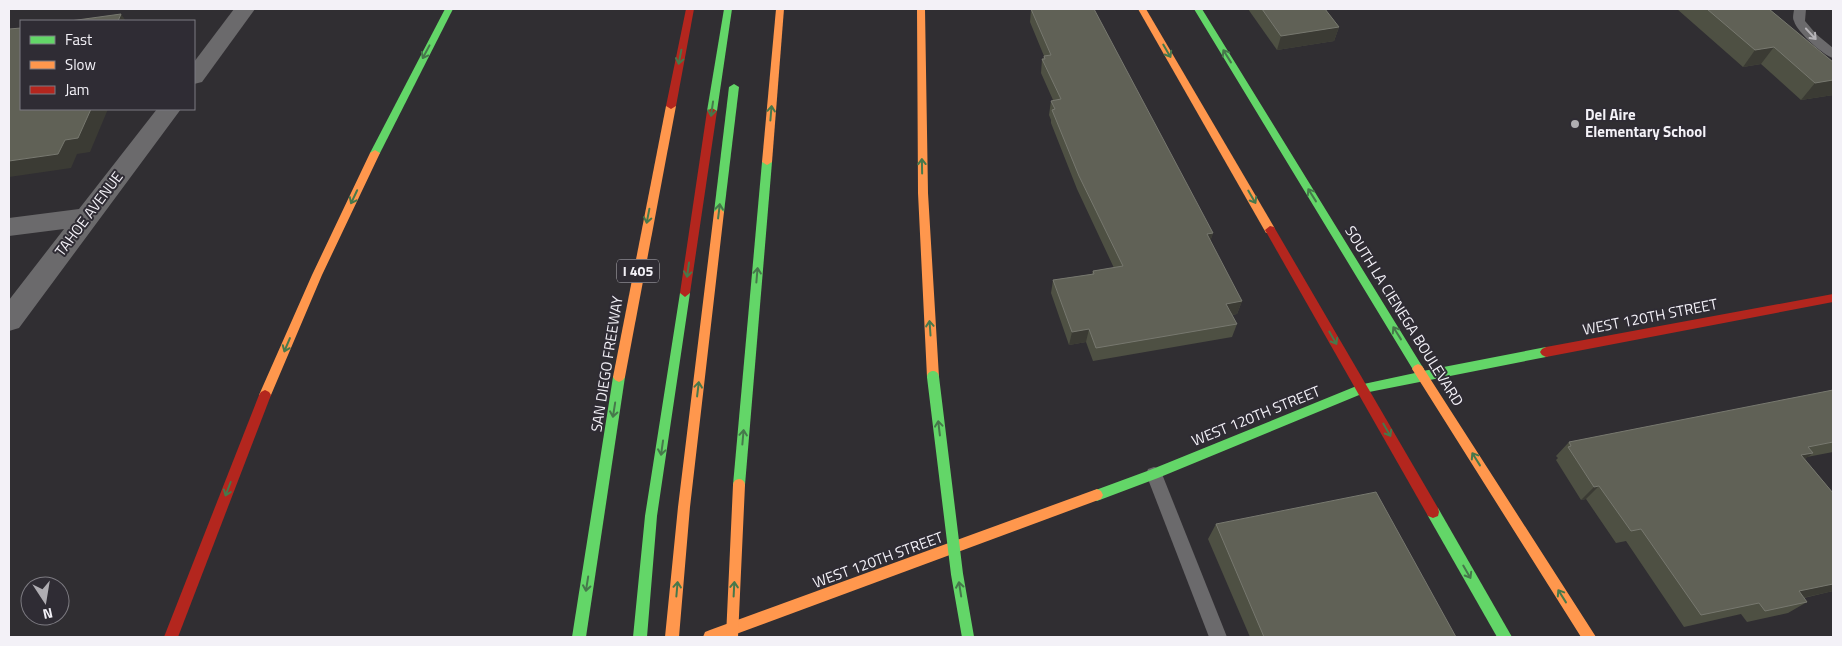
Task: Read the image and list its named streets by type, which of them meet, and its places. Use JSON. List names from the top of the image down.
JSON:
{
  "streets": {
    "main road": [
      "I 405",
      "SOUTH LA CIENEGA BOULEVARD",
      "WEST 120TH STREET",
      "SAN DIEGO FREEWAY"
    ],
    "street": ["TAHOE AVENUE"]
  },
  "crossings": [
    ["SOUTH LA CIENEGA BOULEVARD", "WEST 120TH STREET"]
  ],
  "places": ["Del Aire Elementary School"],
  "legend": ["Fast", "Slow", "Jam"],
  "north": "bottom"
}
